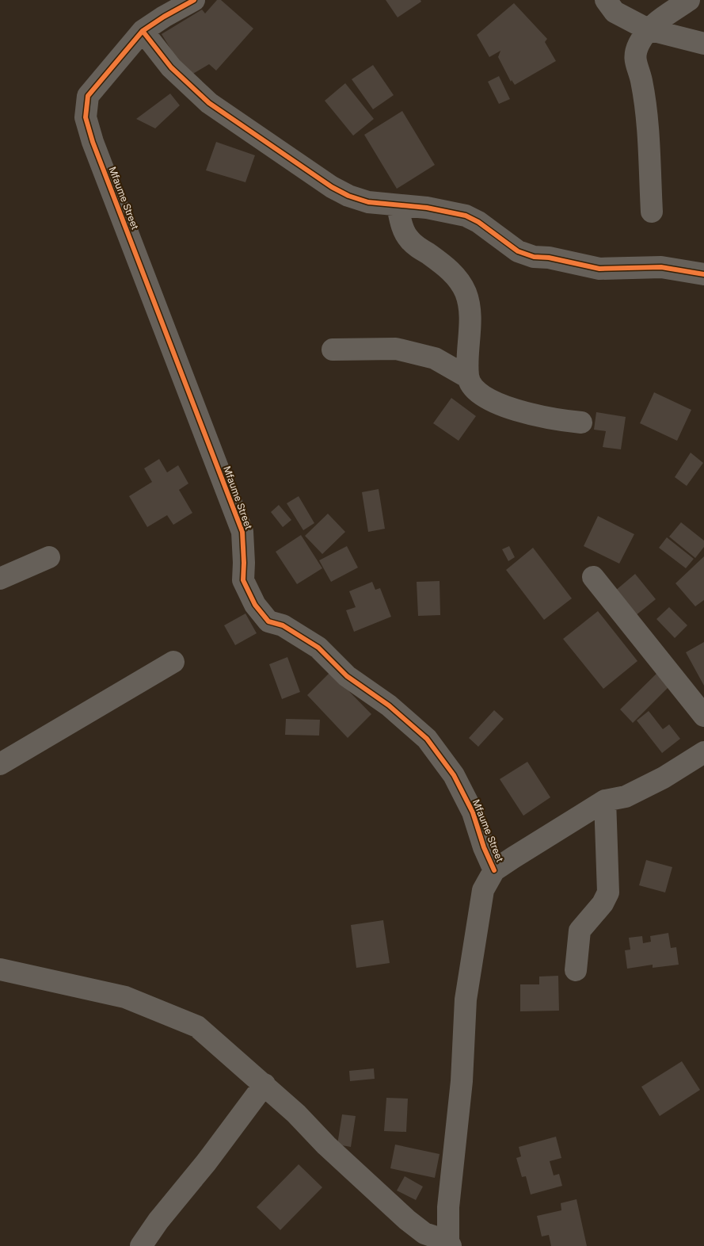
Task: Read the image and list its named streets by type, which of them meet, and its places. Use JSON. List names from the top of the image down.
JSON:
{
  "streets": {
    "street": ["Mfaume Street"]
  }
}
